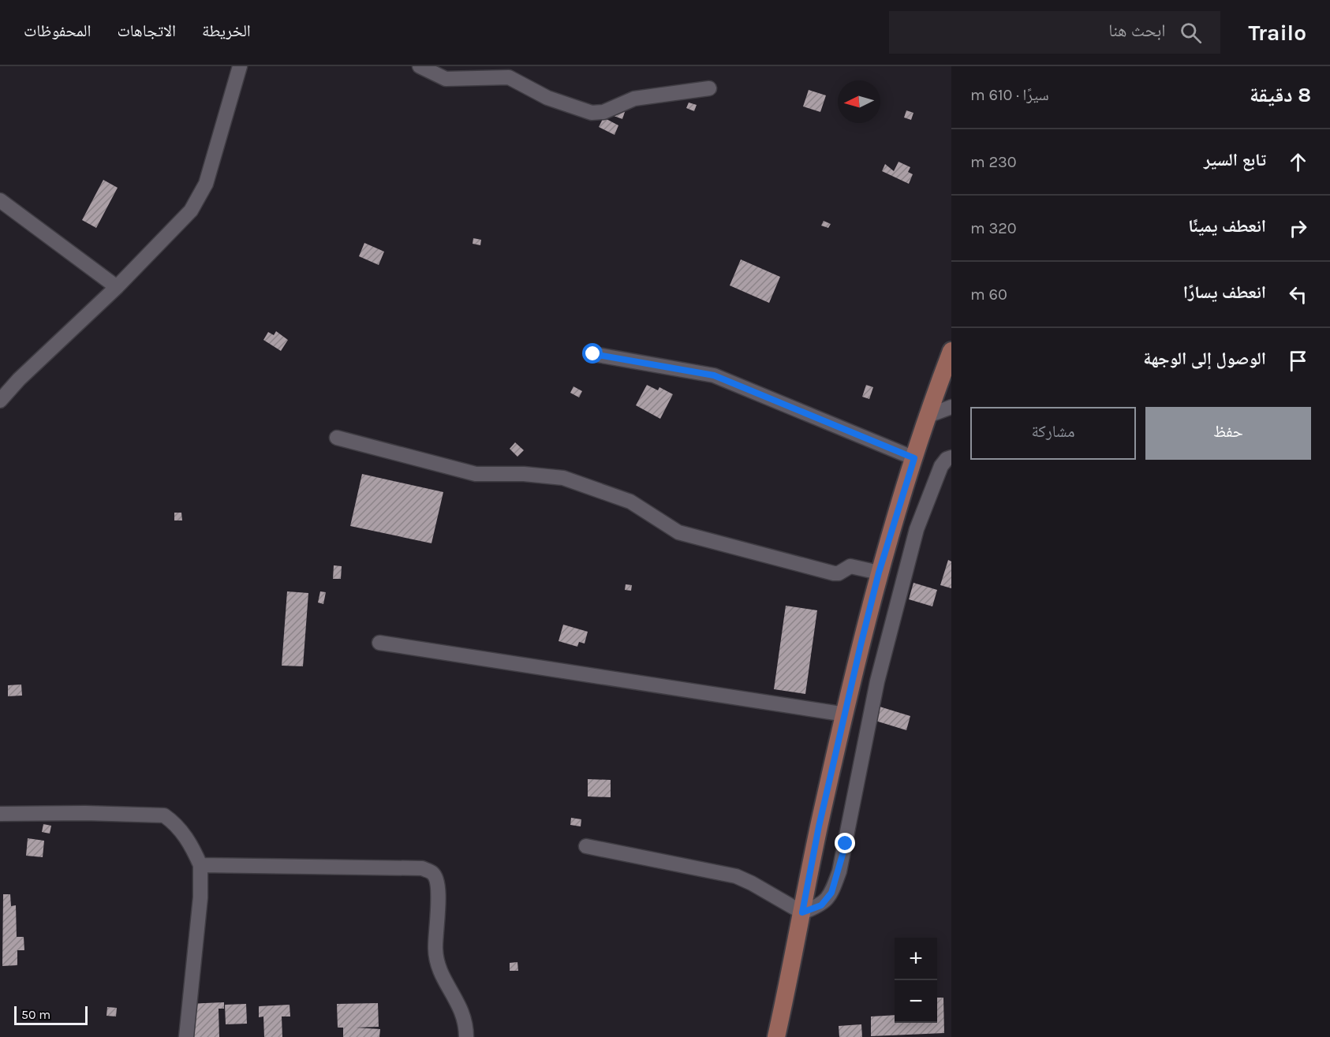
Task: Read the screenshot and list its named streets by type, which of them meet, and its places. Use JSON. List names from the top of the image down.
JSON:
{
  "scale_bar": "50 m",
  "north": "left",
  "page": {
    "header": "Trailo",
    "search": "ابحث هنا",
    "nav": ["الخريطة", "الاتجاهات", "المحفوظات"],
    "heading": ["8 دقيقة", "سيرًا · 610 m"],
    "list": [
      ["تابع السير", "230 m"],
      ["انعطف يمينًا", "320 m"],
      ["انعطف يسارًا", "60 m"],
      "الوصول إلى الوجهة"
    ],
    "buttons": ["حفظ", "مشاركة"],
    "map_buttons": ["+", "−"],
    "scale": "50 m"
  }
}
